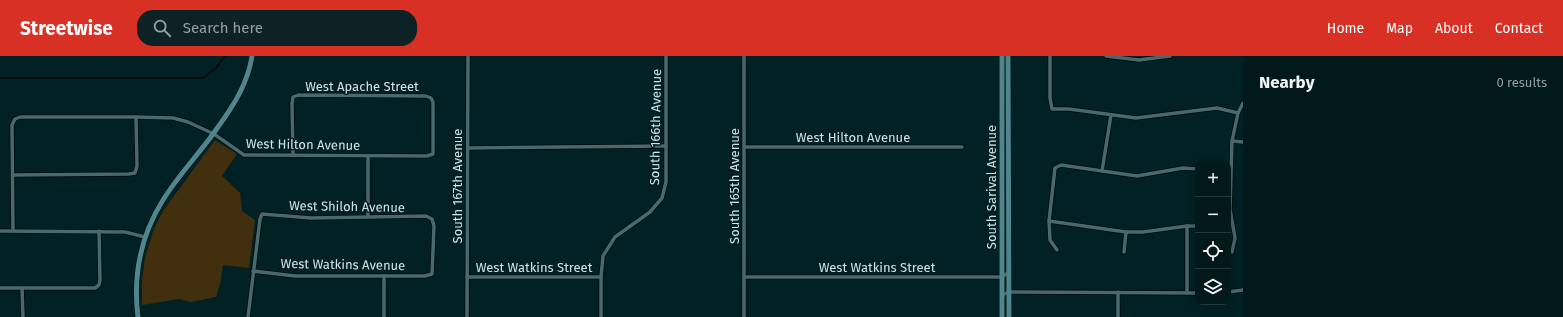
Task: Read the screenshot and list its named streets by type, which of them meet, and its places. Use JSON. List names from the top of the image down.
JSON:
{
  "streets": {
    "main road": ["South Sarival Avenue"],
    "street": [
      "West Apache Street",
      "South 166th Avenue",
      "West Hilton Avenue",
      "South 167th Avenue",
      "South 165th Avenue",
      "West Shiloh Avenue",
      "West Watkins Avenue",
      "West Watkins Street"
    ]
  },
  "crossings": [
    ["West Apache Street", "West Hilton Avenue"],
    ["South 166th Avenue", "West Watkins Street"],
    ["West Hilton Avenue", "South 165th Avenue"],
    ["South 167th Avenue", "West Watkins Street"],
    ["South 165th Avenue", "West Watkins Street"],
    ["South Sarival Avenue", "West Watkins Street"],
    ["West Shiloh Avenue", "West Watkins Avenue"]
  ],
  "page": {
    "header": "Streetwise",
    "search": "Search here",
    "nav": [
      "Home",
      "Map",
      "About",
      "Contact"
    ],
    "heading": ["Nearby", "0 results"],
    "map_buttons": ["+", "−"]
  }
}
